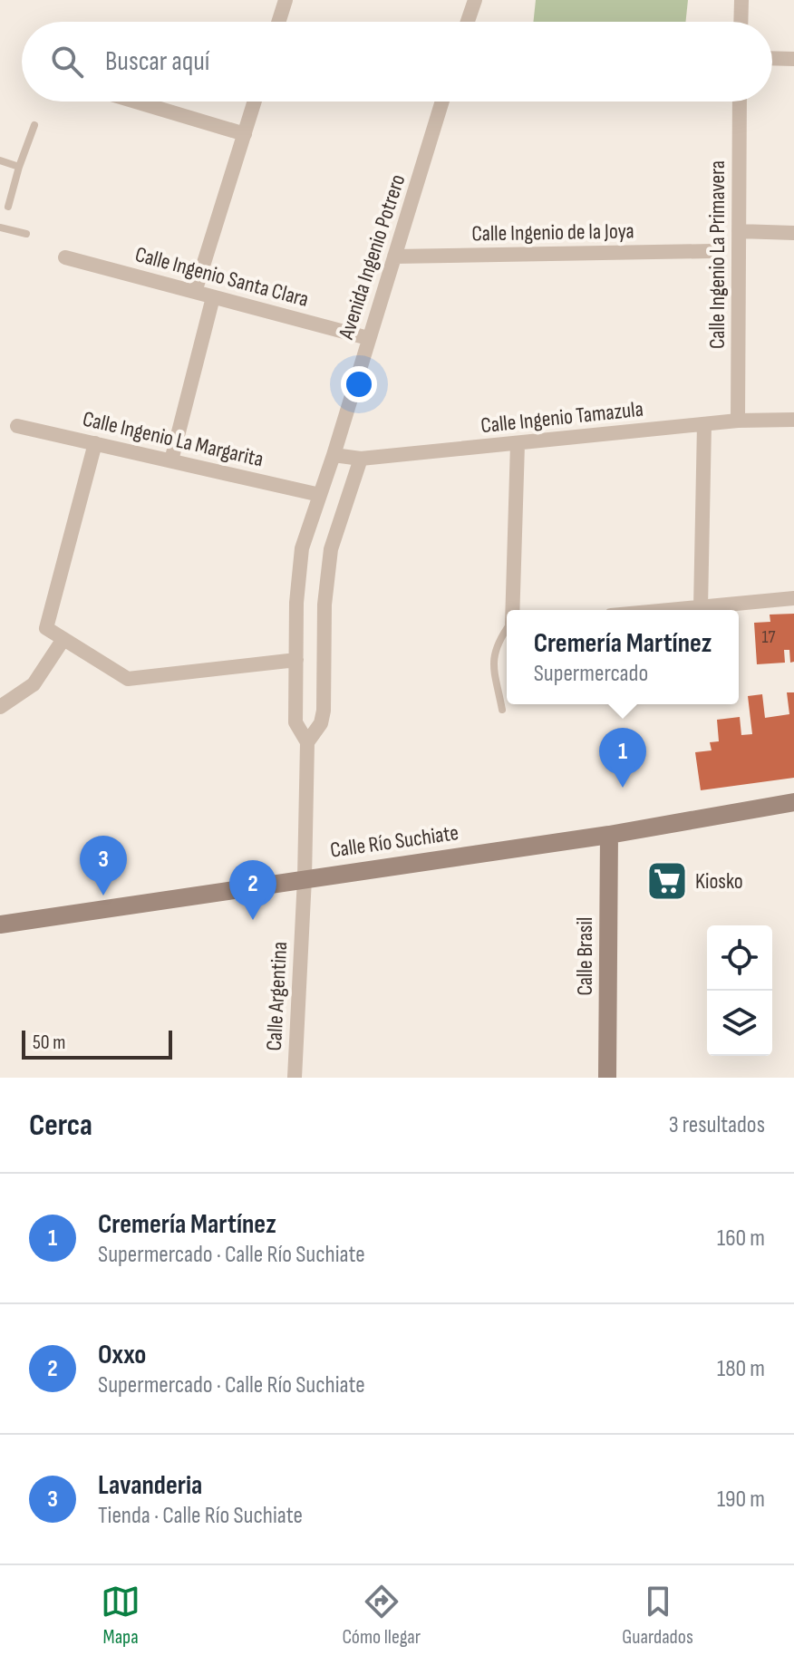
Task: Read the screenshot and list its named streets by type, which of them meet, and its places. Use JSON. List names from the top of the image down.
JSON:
{
  "streets": {
    "main road": ["Calle Río Suchiate", "Calle Brasil"],
    "street": [
      "Calle Ingenio de la Joya",
      "Calle Ingenio La Primavera",
      "Avenida Ingenio Potrero",
      "Calle Ingenio Santa Clara",
      "Calle Ingenio Tamazula",
      "Calle Ingenio La Margarita",
      "Calle Argentina"
    ]
  },
  "crossings": [
    ["Calle Ingenio de la Joya", "Avenida Ingenio Potrero"],
    ["Calle Ingenio La Primavera", "Calle Ingenio Tamazula"],
    ["Avenida Ingenio Potrero", "Calle Ingenio Santa Clara"],
    ["Avenida Ingenio Potrero", "Calle Ingenio Tamazula"],
    ["Avenida Ingenio Potrero", "Calle Ingenio La Margarita"],
    ["Avenida Ingenio Potrero", "Calle Argentina"],
    ["Calle Río Suchiate", "Calle Brasil"],
    ["Calle Río Suchiate", "Calle Argentina"]
  ],
  "places": {
    "supermarket": ["Kiosko"]
  },
  "house_numbers": ["17"],
  "scale_bar": "50 m",
  "page": {
    "search": "Buscar aquí",
    "popup": ["Cremería Martínez", "Supermercado"],
    "pins": ["1", "3", "2"],
    "scale": "50 m",
    "heading": ["Cerca", "3 resultados"],
    "list": [
      {
        "mark": "1",
        "name": "Cremería Martínez",
        "note": "Supermercado · Calle Río Suchiate",
        "value": "160 m"
      },
      {
        "mark": "2",
        "name": "Oxxo",
        "note": "Supermercado · Calle Río Suchiate",
        "value": "180 m"
      },
      {
        "mark": "3",
        "name": "Lavanderia",
        "note": "Tienda · Calle Río Suchiate",
        "value": "190 m"
      }
    ],
    "nav": ["Mapa", "Cómo llegar", "Guardados"]
  }
}
